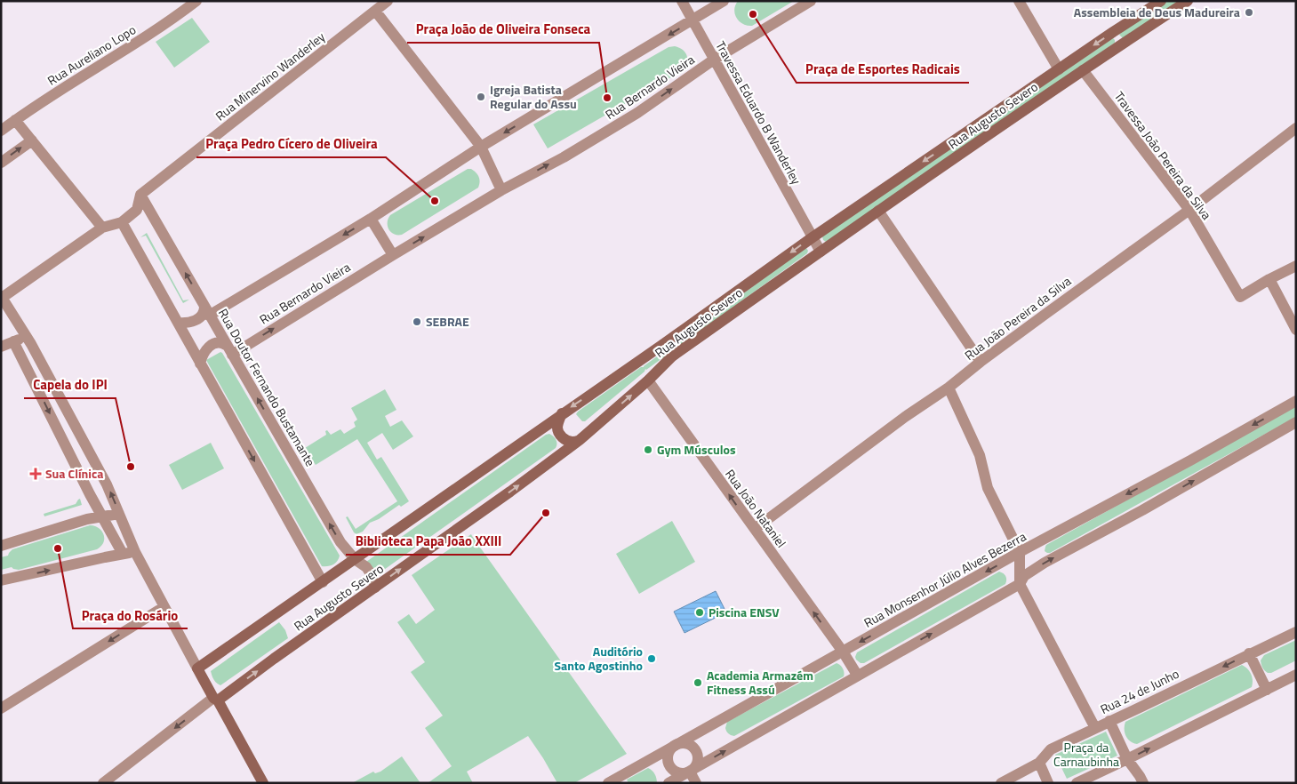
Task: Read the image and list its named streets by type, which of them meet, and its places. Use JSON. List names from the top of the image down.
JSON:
{
  "streets": {
    "main road": ["Rua Augusto Severo"],
    "street": [
      "Rua Aureliano Lopo",
      "Rua Minervino Wanderley",
      "Rua Bernardo Vieira",
      "Travessa Eduardo B Wanderley",
      "Travessa João Pereira da Silva",
      "Rua João Pereira da Silva",
      "Rua Doutor Fernando Bustamante",
      "Rua João Nataniel",
      "Rua Monsenhor Júlio Alves Bezerra",
      "Rua 24 de Junho"
    ]
  },
  "crossings": [
    ["Rua Minervino Wanderley", "Rua Doutor Fernando Bustamante"],
    ["Rua Bernardo Vieira", "Travessa Eduardo B Wanderley"],
    ["Rua Bernardo Vieira", "Rua Doutor Fernando Bustamante"],
    ["Travessa Eduardo B Wanderley", "Rua Augusto Severo"],
    ["Rua Augusto Severo", "Travessa João Pereira da Silva"],
    ["Rua Augusto Severo", "Rua Doutor Fernando Bustamante"],
    ["Rua Augusto Severo", "Rua João Nataniel"],
    ["Travessa João Pereira da Silva", "Rua João Pereira da Silva"],
    ["Rua João Pereira da Silva", "Rua João Nataniel"],
    ["Rua João Nataniel", "Rua Monsenhor Júlio Alves Bezerra"]
  ],
  "one_way": ["Rua João Nataniel"],
  "parks": ["Praça da Carnaubinha"],
  "places": {
    "other": [
      "Assembleia de Deus Madureira",
      "Praça de Esportes Radicais",
      "Igreja Batista Regular do Assu",
      "Praça João de Oliveira Fonseca",
      "Praça Pedro Cícero de Oliveira",
      "SEBRAE",
      "Gym Músculos",
      "Capela do IPI",
      "Biblioteca Papa João XXIII",
      "Praça do Rosário",
      "Piscina ENSV",
      "Auditório Santo Agostinho",
      "Academia Armazém Fitness Assú"
    ],
    "health": ["Sua Clínica"]
  }
}
